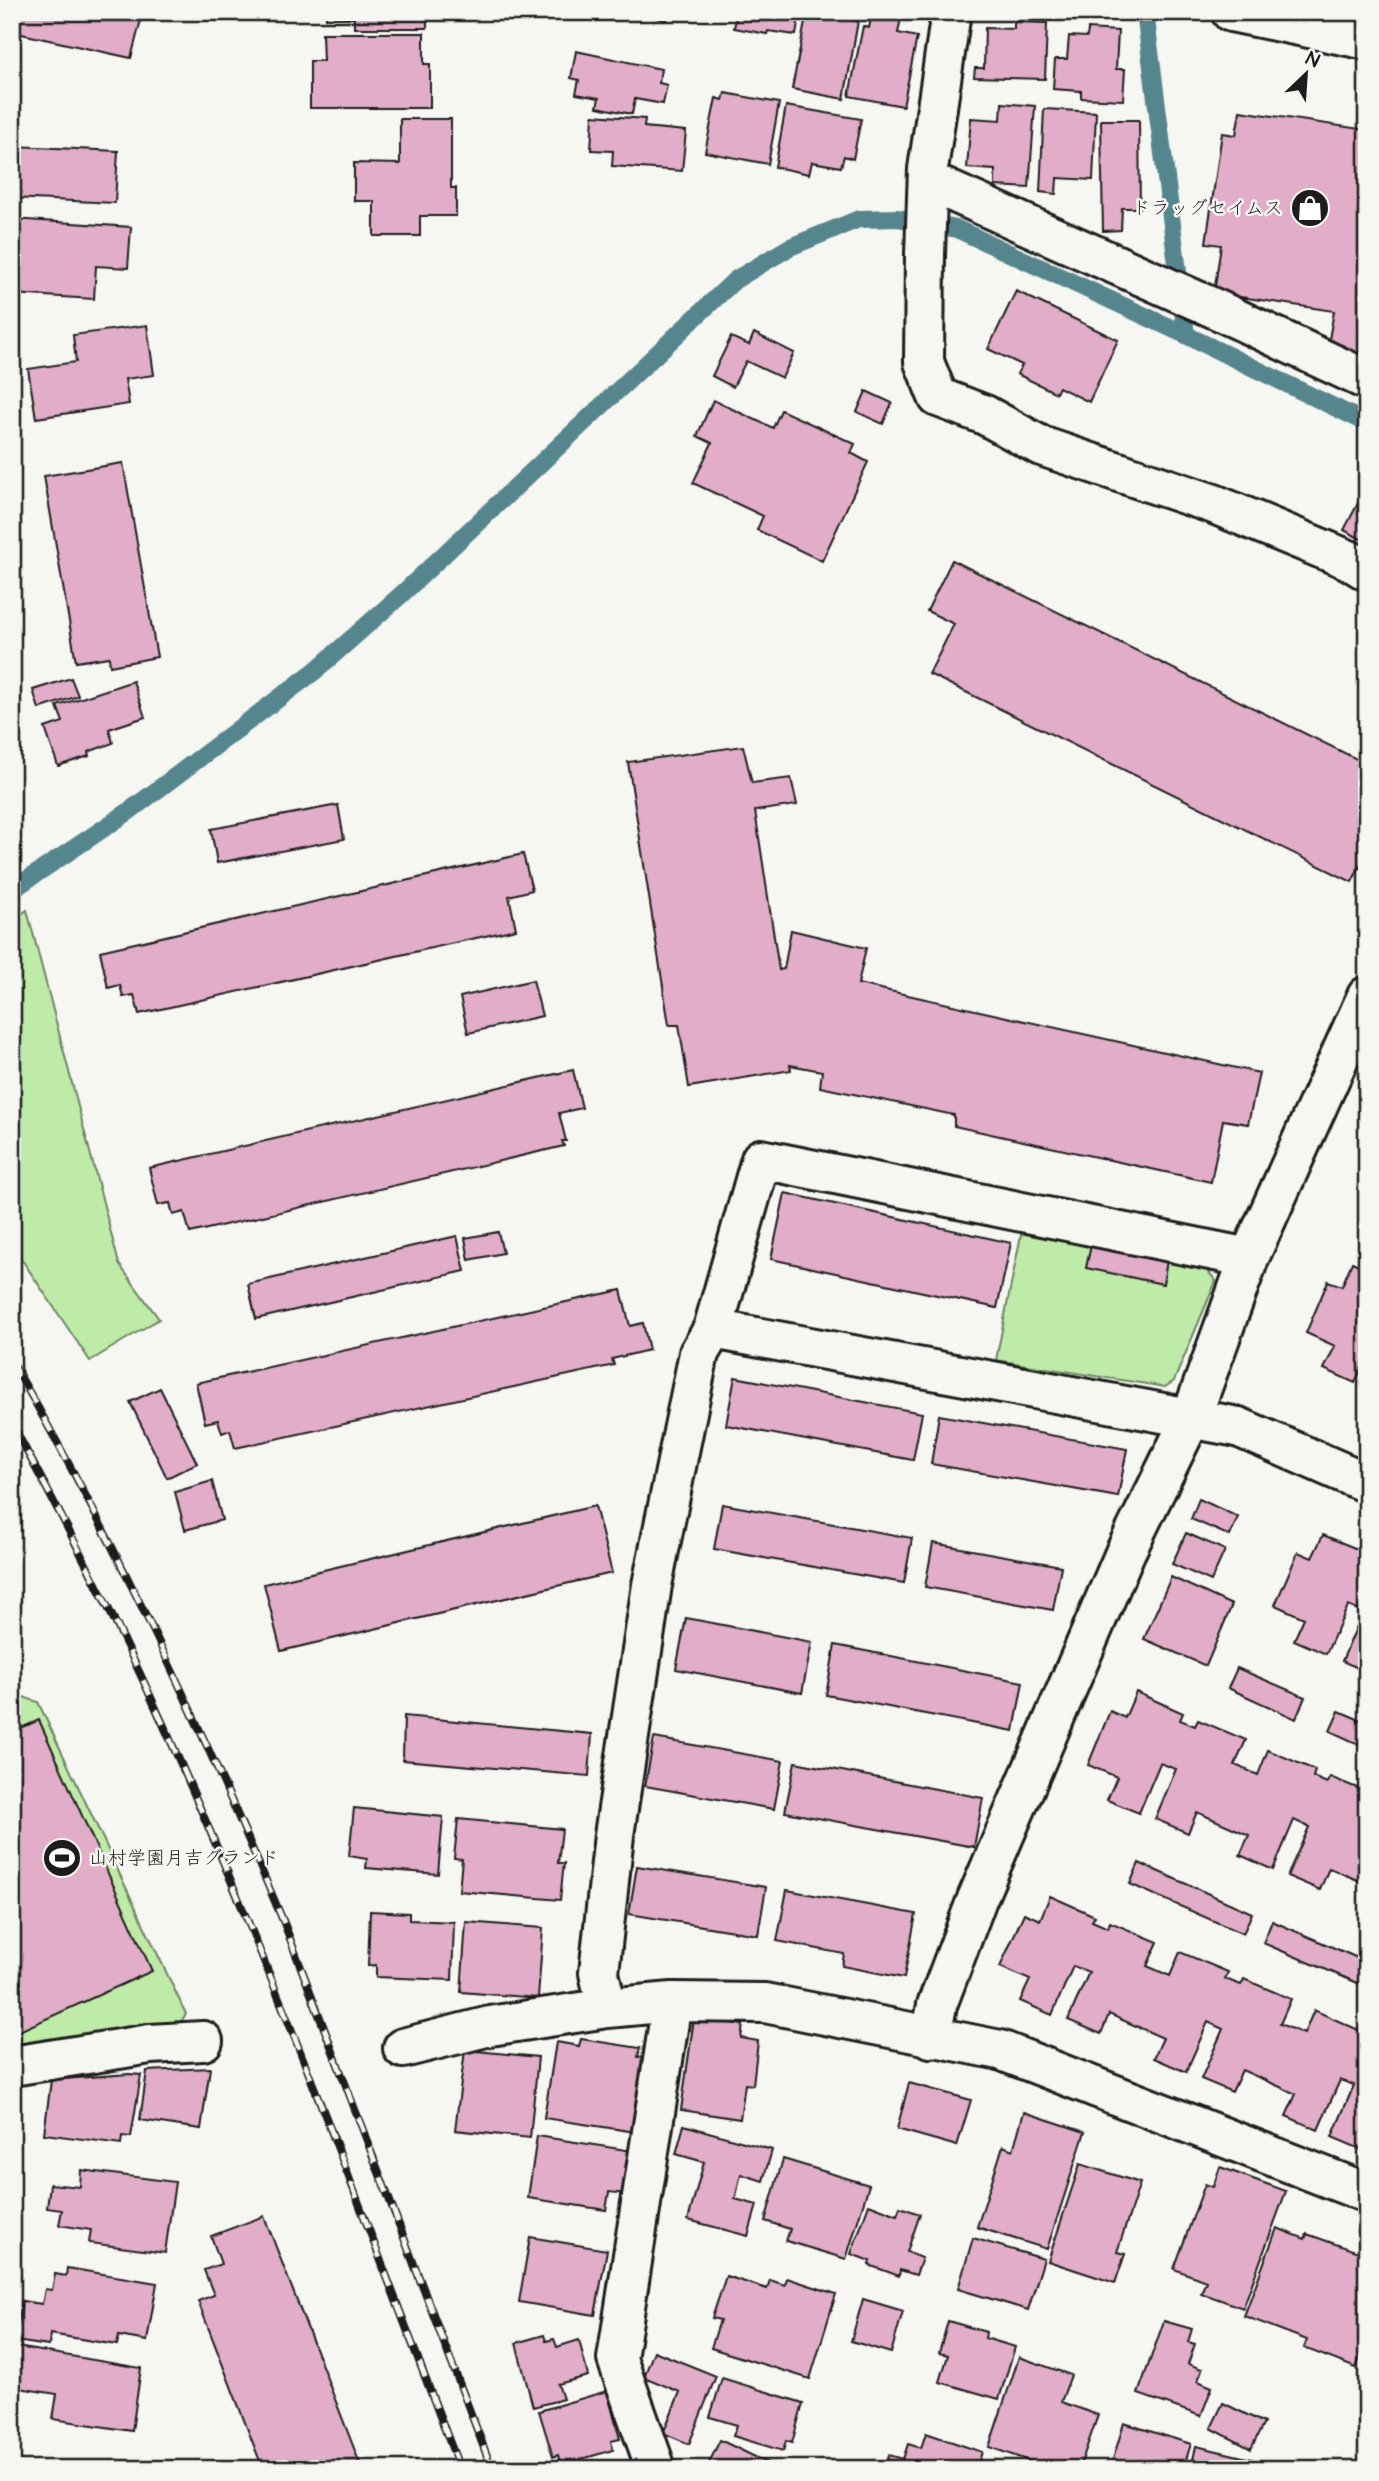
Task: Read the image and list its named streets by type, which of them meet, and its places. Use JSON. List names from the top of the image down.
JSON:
{
  "places": {
    "shop": ["ドラッグセイムス"],
    "sports": ["山村学園月吉グランド"]
  },
  "north": "top right"
}
